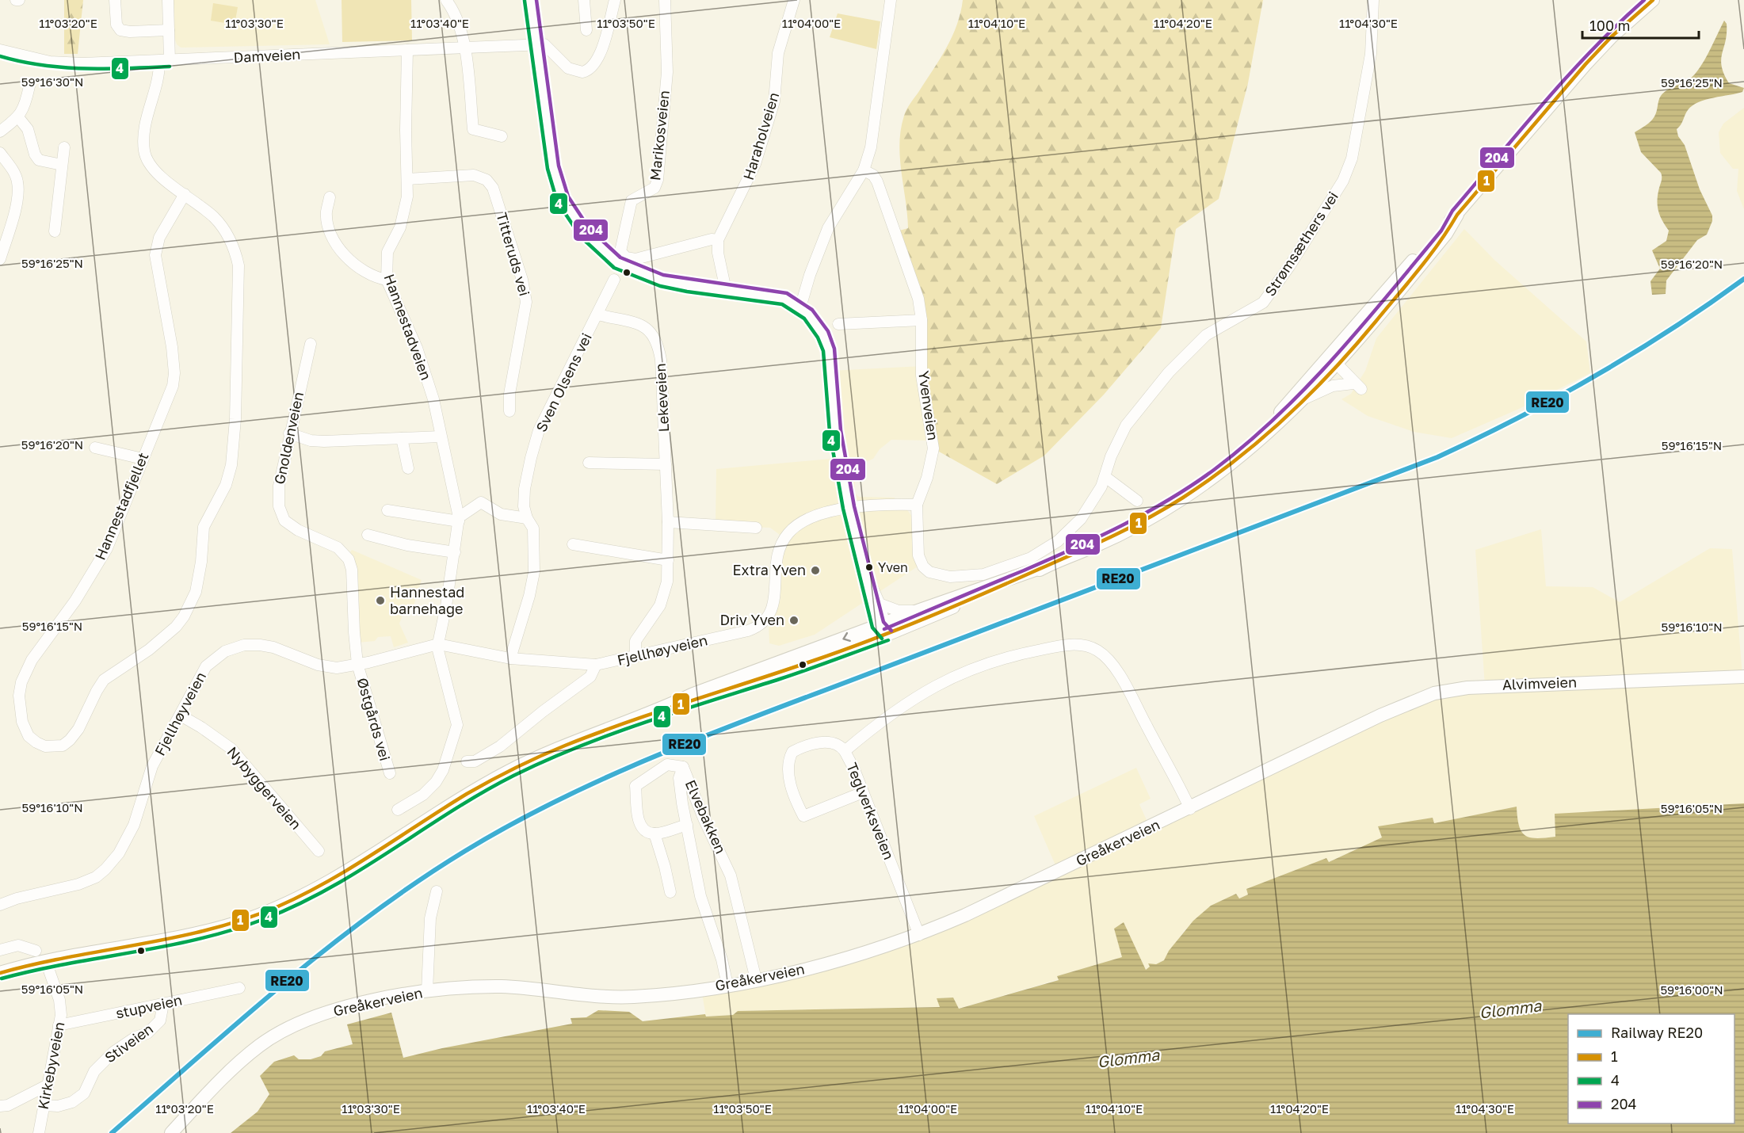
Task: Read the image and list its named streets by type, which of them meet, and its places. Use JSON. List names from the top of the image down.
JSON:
{
  "streets": {
    "main road": ["Alvimveien", "Greåkerveien"],
    "street": [
      "Damveien",
      "Marikosveien",
      "Haraholveien",
      "Strømsæthers vei",
      "Titteruds vei",
      "Hannestadveien",
      "Sven Olsens vei",
      "Lekeveien",
      "Yvenveien",
      "Gnoldenveien",
      "Hannestadfjellet",
      "Fjellhøyveien",
      "Østgårds vei",
      "Nybyggerveien",
      "Teglverksveien",
      "Elvebakken",
      "stupveien",
      "Stiveien",
      "Kirkebyveien"
    ]
  },
  "crossings": [
    ["Damveien", "Hannestadveien"],
    ["Damveien", "Hannestadfjellet"],
    ["Marikosveien", "Haraholveien"],
    ["Strømsæthers vei", "Yvenveien"],
    ["Titteruds vei", "Hannestadveien"],
    ["Hannestadveien", "Fjellhøyveien"],
    ["Sven Olsens vei", "Lekeveien"],
    ["Sven Olsens vei", "Fjellhøyveien"],
    ["Lekeveien", "Fjellhøyveien"],
    ["Gnoldenveien", "Fjellhøyveien"],
    ["Gnoldenveien", "Østgårds vei"],
    ["Fjellhøyveien", "Østgårds vei"],
    ["Fjellhøyveien", "Nybyggerveien"],
    ["Alvimveien", "Greåkerveien"],
    ["Teglverksveien", "Greåkerveien"],
    ["Elvebakken", "Greåkerveien"],
    ["stupveien", "Stiveien"],
    ["stupveien", "Kirkebyveien"],
    ["Stiveien", "Kirkebyveien"]
  ],
  "water": ["Glomma"],
  "places": [
    "Yven",
    "Extra Yven",
    "Hannestad barnehage",
    "Driv Yven"
  ],
  "lines": [
    "transit line 1",
    "transit line 204",
    "transit line 4",
    "rail line RE20"
  ],
  "legend": [
    "Railway RE20",
    "1",
    "4",
    "204"
  ],
  "scale_bar": "100 m",
  "coordinates": [
    "11°03'20\"E",
    "11°03'30\"E",
    "11°03'40\"E",
    "11°03'50\"E",
    "11°04'00\"E",
    "11°04'10\"E",
    "11°04'20\"E",
    "11°04'30\"E",
    "59°16'30\"N",
    "59°16'25\"N",
    "59°16'20\"N",
    "59°16'15\"N",
    "59°16'10\"N",
    "59°16'05\"N",
    "59°16'00\"N"
  ]
}
